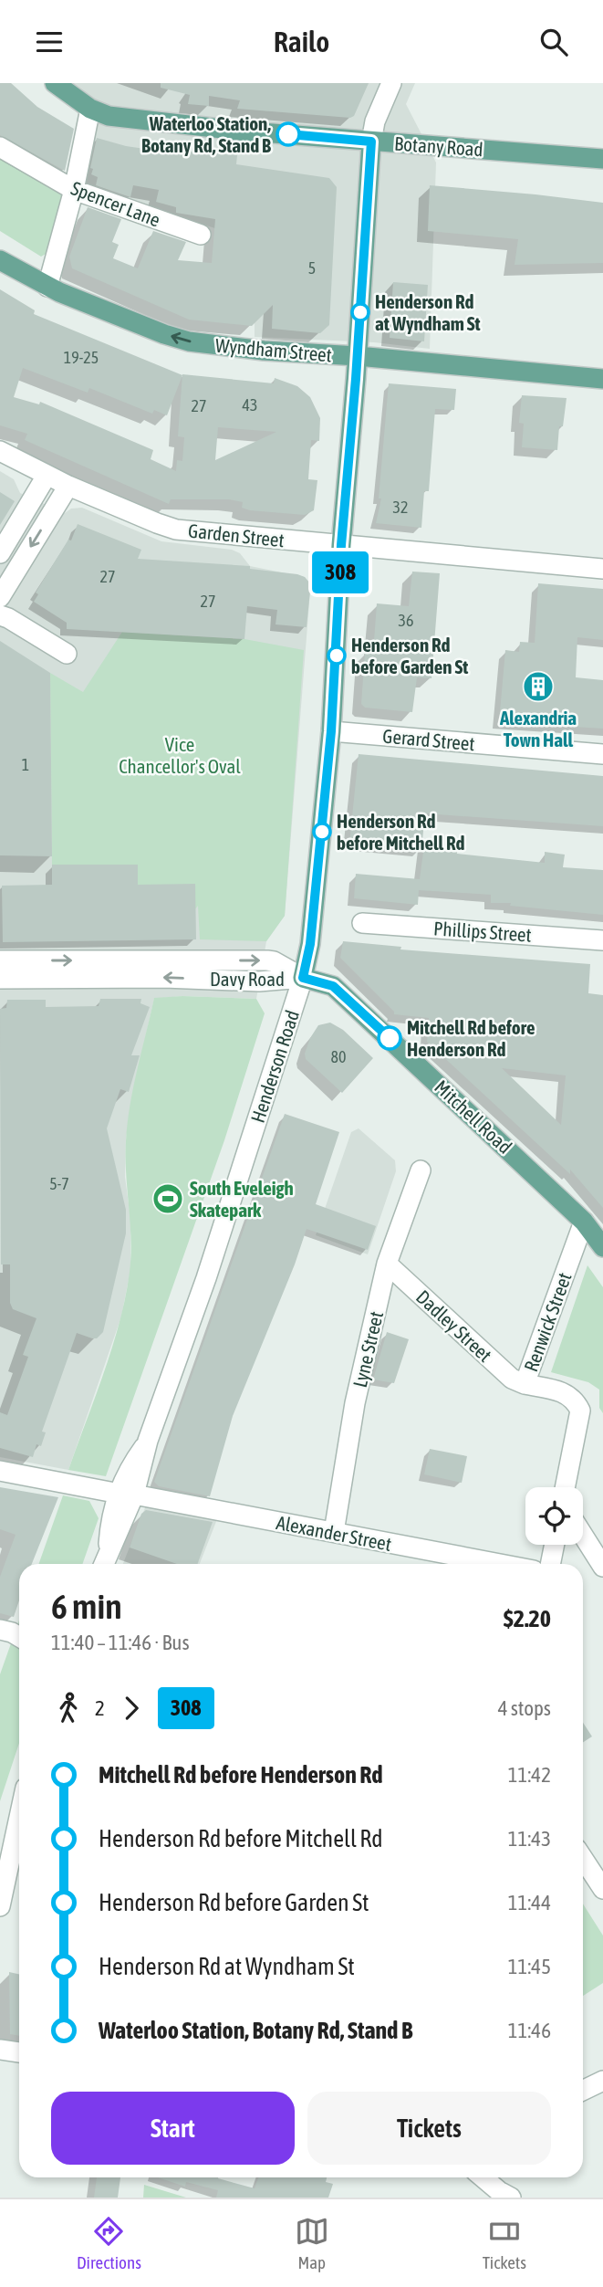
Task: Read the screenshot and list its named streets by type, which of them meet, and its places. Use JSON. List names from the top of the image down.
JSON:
{
  "streets": {
    "main road": [
      "Botany Road",
      "Wyndham Street",
      "Henderson Road",
      "Mitchell Road"
    ],
    "street": [
      "Spencer Lane",
      "Garden Street",
      "Gerard Street",
      "Phillips Street",
      "Davy Road",
      "Renwick Street",
      "Dadley Street",
      "Lyne Street",
      "Alexander Street"
    ]
  },
  "crossings": [
    ["Botany Road", "Henderson Road"],
    ["Wyndham Street", "Henderson Road"],
    ["Garden Street", "Henderson Road"],
    ["Gerard Street", "Henderson Road"],
    ["Davy Road", "Henderson Road"],
    ["Davy Road", "Mitchell Road"],
    ["Henderson Road", "Mitchell Road"],
    ["Henderson Road", "Alexander Street"],
    ["Mitchell Road", "Renwick Street"],
    ["Renwick Street", "Dadley Street"],
    ["Dadley Street", "Lyne Street"],
    ["Lyne Street", "Alexander Street"]
  ],
  "one_way": ["Wyndham Street"],
  "parks": ["Vice Chancellor's Oval"],
  "places": {
    "other": [
      "Waterloo Station, Botany Rd, Stand B",
      "Henderson Rd at Wyndham St",
      "Henderson Rd before Garden St",
      "Henderson Rd before Mitchell Rd",
      "Mitchell Rd before Henderson Rd"
    ],
    "building": ["Alexandria Town Hall"],
    "sports": ["South Eveleigh Skatepark"]
  },
  "lines": ["bus line 308"],
  "house_numbers": [
    "5",
    "19-25",
    "43",
    "27",
    "32",
    "27",
    "27",
    "36",
    "1",
    "80",
    "5-7"
  ],
  "page": {
    "header": "Railo",
    "on_map": "308",
    "heading": ["6 min", "11:40 – 11:46 · Bus", "$2.20"],
    "legs": ["2", "308", "4 stops"],
    "list": [
      {
        "name": "Mitchell Rd before Henderson Rd",
        "value": "11:42"
      },
      {
        "name": "Henderson Rd before Mitchell Rd",
        "value": "11:43"
      },
      {
        "name": "Henderson Rd before Garden St",
        "value": "11:44"
      },
      {
        "name": "Henderson Rd at Wyndham St",
        "value": "11:45"
      },
      {
        "name": "Waterloo Station, Botany Rd, Stand B",
        "value": "11:46"
      }
    ],
    "buttons": ["Start", "Tickets"],
    "tabs": ["Directions", "Map", "Tickets"]
  }
}
